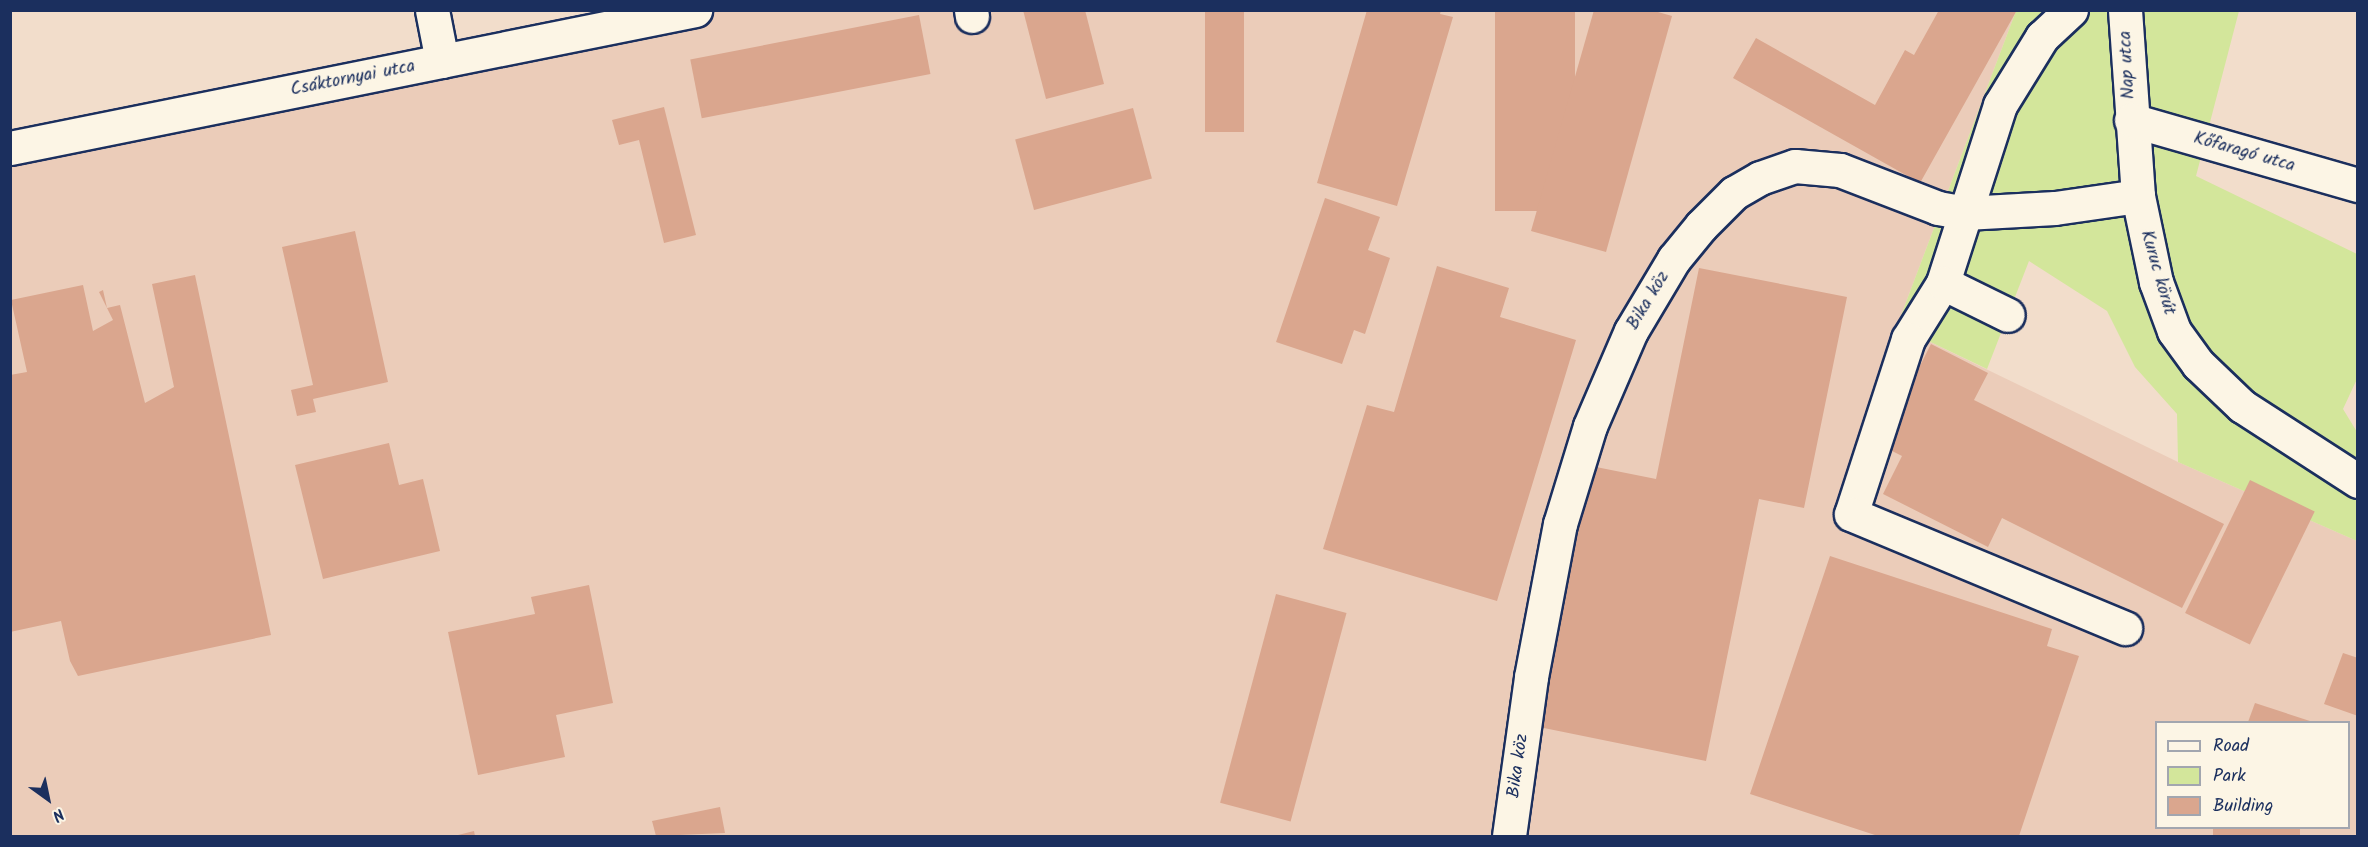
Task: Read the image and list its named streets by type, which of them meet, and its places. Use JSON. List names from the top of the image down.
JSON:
{
  "streets": {
    "street": [
      "Nap utca",
      "Csáktornyai utca",
      "Kőfaragó utca",
      "Kuruc körút",
      "Bika köz"
    ]
  },
  "crossings": [
    ["Nap utca", "Kőfaragó utca"],
    ["Nap utca", "Kuruc körút"],
    ["Kőfaragó utca", "Kuruc körút"],
    ["Kuruc körút", "Bika köz"]
  ],
  "legend": ["Road", "Park", "Building"],
  "north": "bottom right"
}
